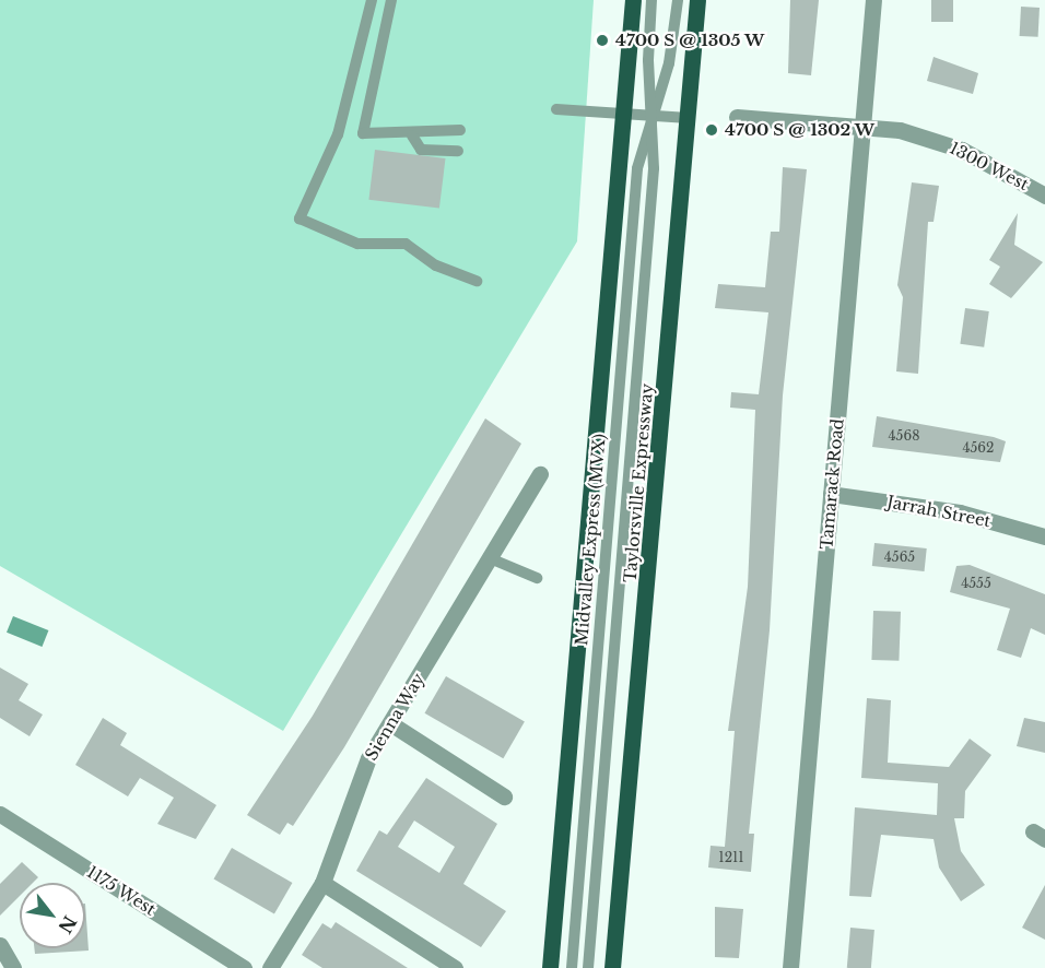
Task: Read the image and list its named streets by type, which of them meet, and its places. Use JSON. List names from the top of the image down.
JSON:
{
  "streets": {
    "main road": ["Taylorsville Expressway"],
    "street": [
      "1300 West",
      "Tamarack Road",
      "Jarrah Street",
      "Sienna Way",
      "1175 West"
    ],
    "lane": ["Midvalley Express (MVX)"]
  },
  "crossings": [
    ["1300 West", "Tamarack Road"],
    ["Tamarack Road", "Jarrah Street"]
  ],
  "places": ["4700 S @ 1305 W", "4700 S @ 1302 W"],
  "house_numbers": [
    "4568",
    "4562",
    "4565",
    "4555",
    "1211"
  ],
  "north": "bottom right"
}
